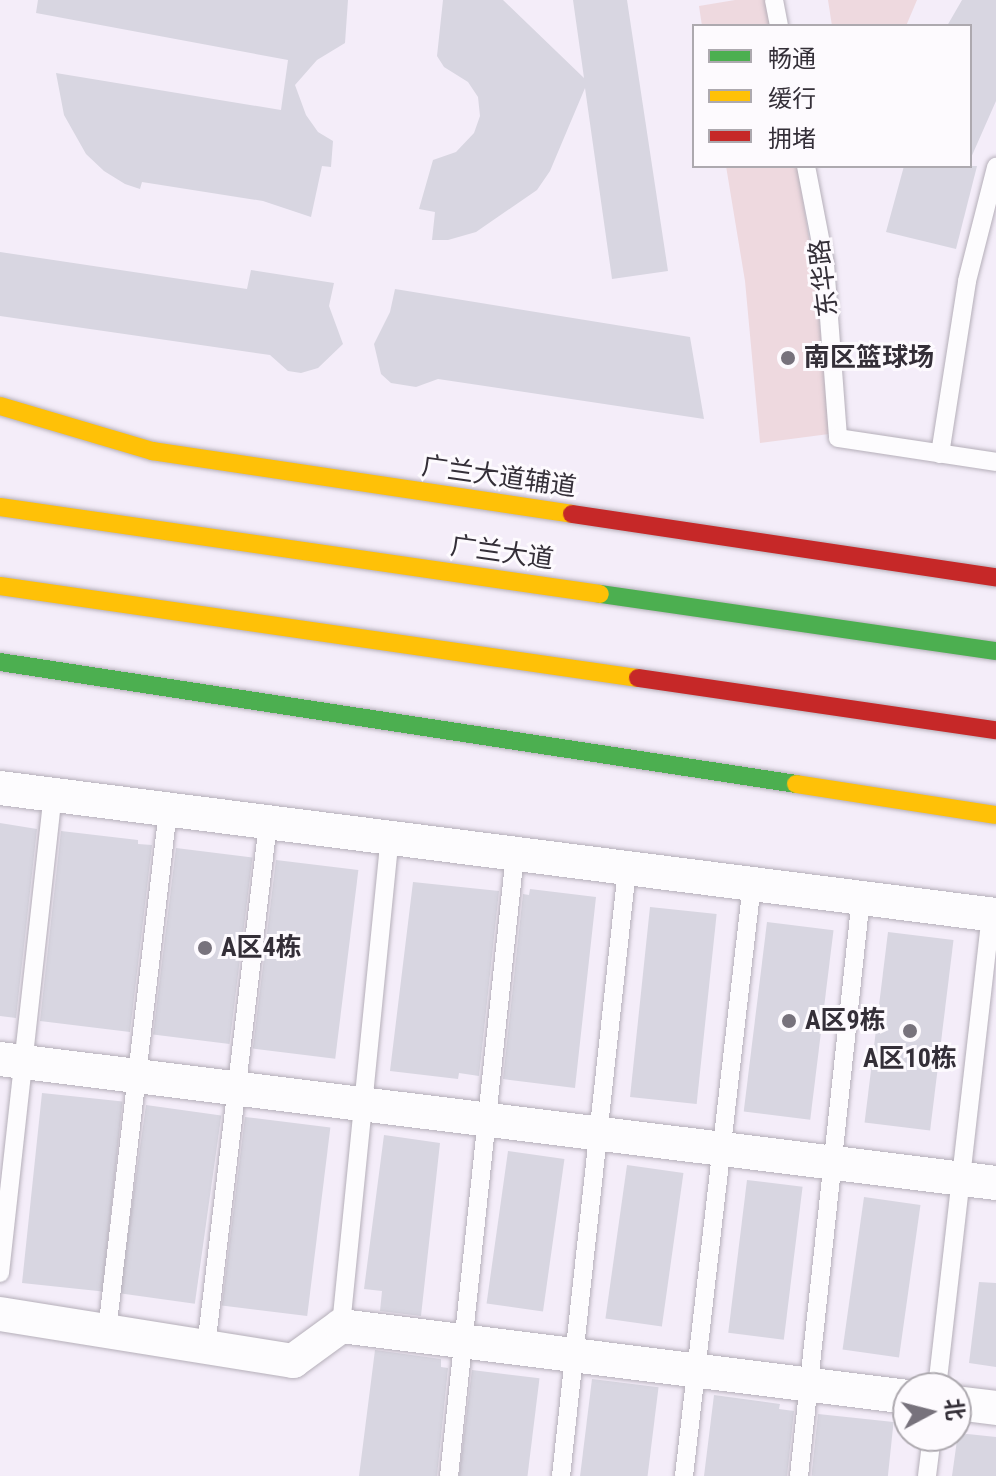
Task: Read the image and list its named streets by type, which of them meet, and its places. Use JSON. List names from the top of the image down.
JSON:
{
  "streets": {
    "main road": ["广兰大道辅道", "广兰大道"],
    "lane": ["东华路"]
  },
  "places": [
    "南区篮球场",
    "A区4栋",
    "A区9栋",
    "A区10栋"
  ],
  "legend": ["畅通", "缓行", "拥堵"],
  "north": "right"
}
